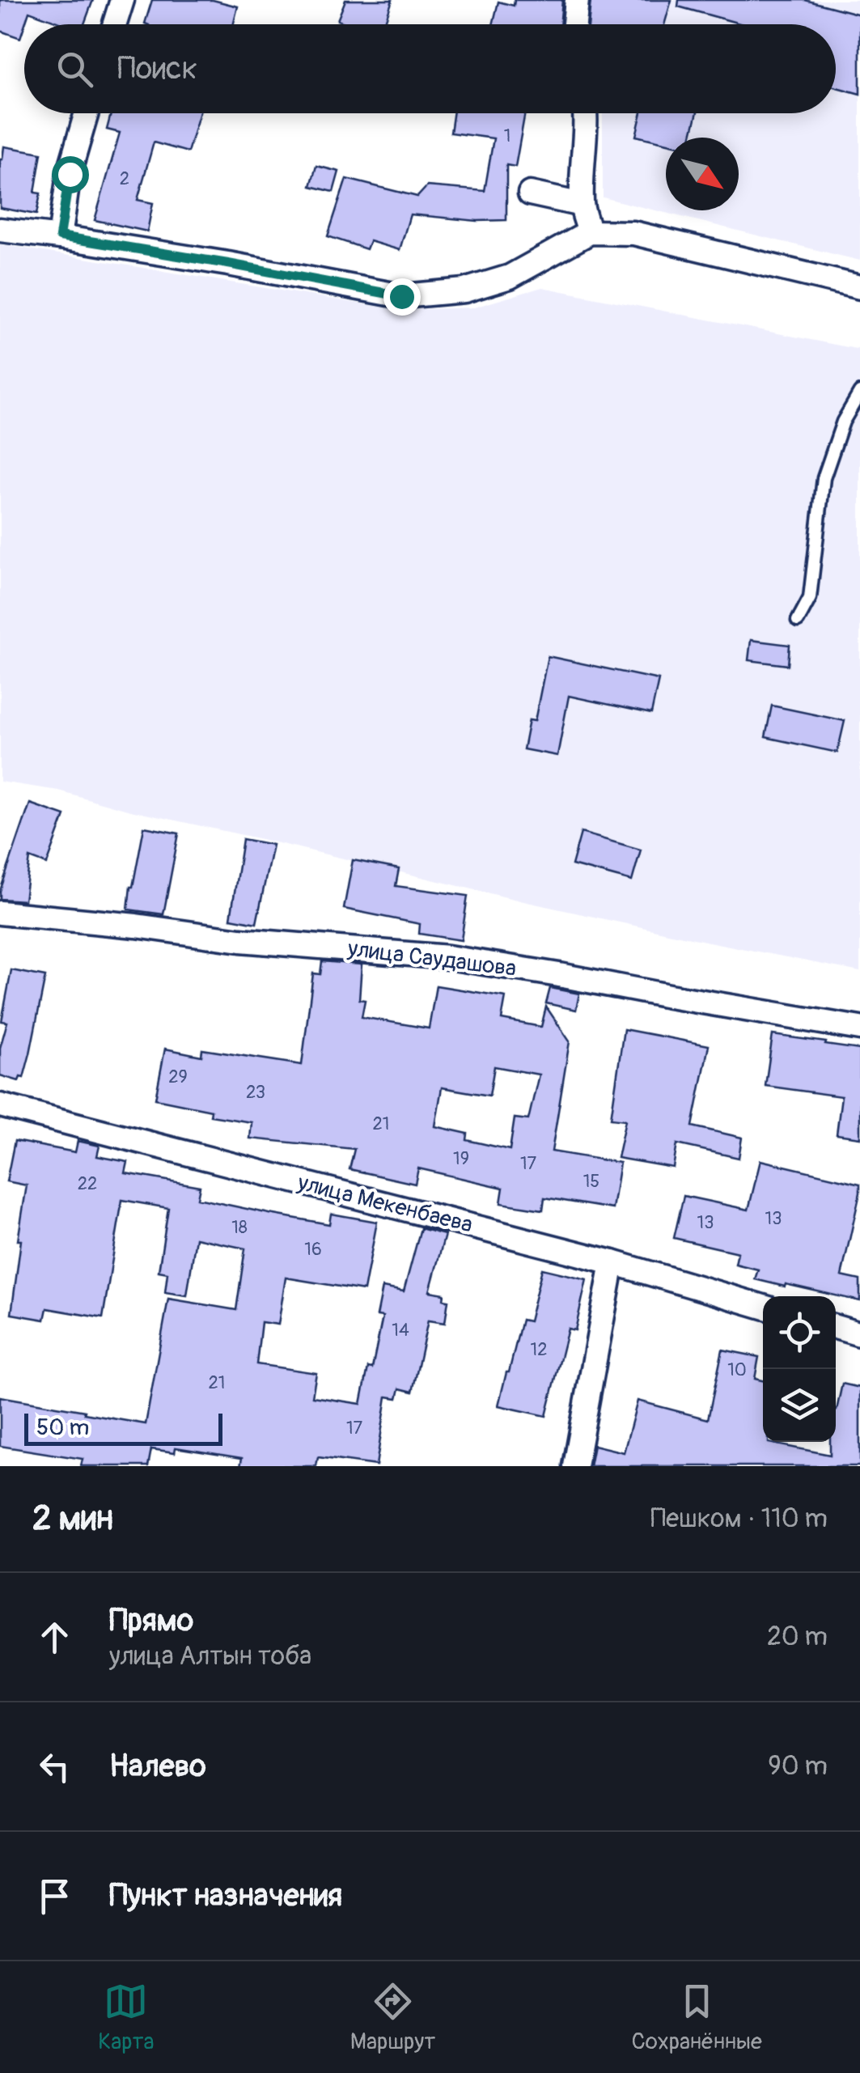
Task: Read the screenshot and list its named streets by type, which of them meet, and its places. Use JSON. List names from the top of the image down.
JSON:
{
  "streets": {
    "street": ["улица Саудашова", "улица Мекенбаева"]
  },
  "house_numbers": [
    "1",
    "2",
    "29",
    "23",
    "21",
    "19",
    "17",
    "15",
    "22",
    "13",
    "13",
    "18",
    "16",
    "14",
    "12",
    "10",
    "21",
    "17"
  ],
  "scale_bar": "50 m",
  "north": "bottom right",
  "page": {
    "search": "Поиск",
    "scale": "50 m",
    "heading": ["2 мин", "Пешком · 110 m"],
    "list": [
      ["Прямо", "улица Алтын тоба", "20 m"],
      ["Налево", "90 m"],
      "Пункт назначения"
    ],
    "nav": ["Карта", "Маршрут", "Сохранённые"]
  }
}
